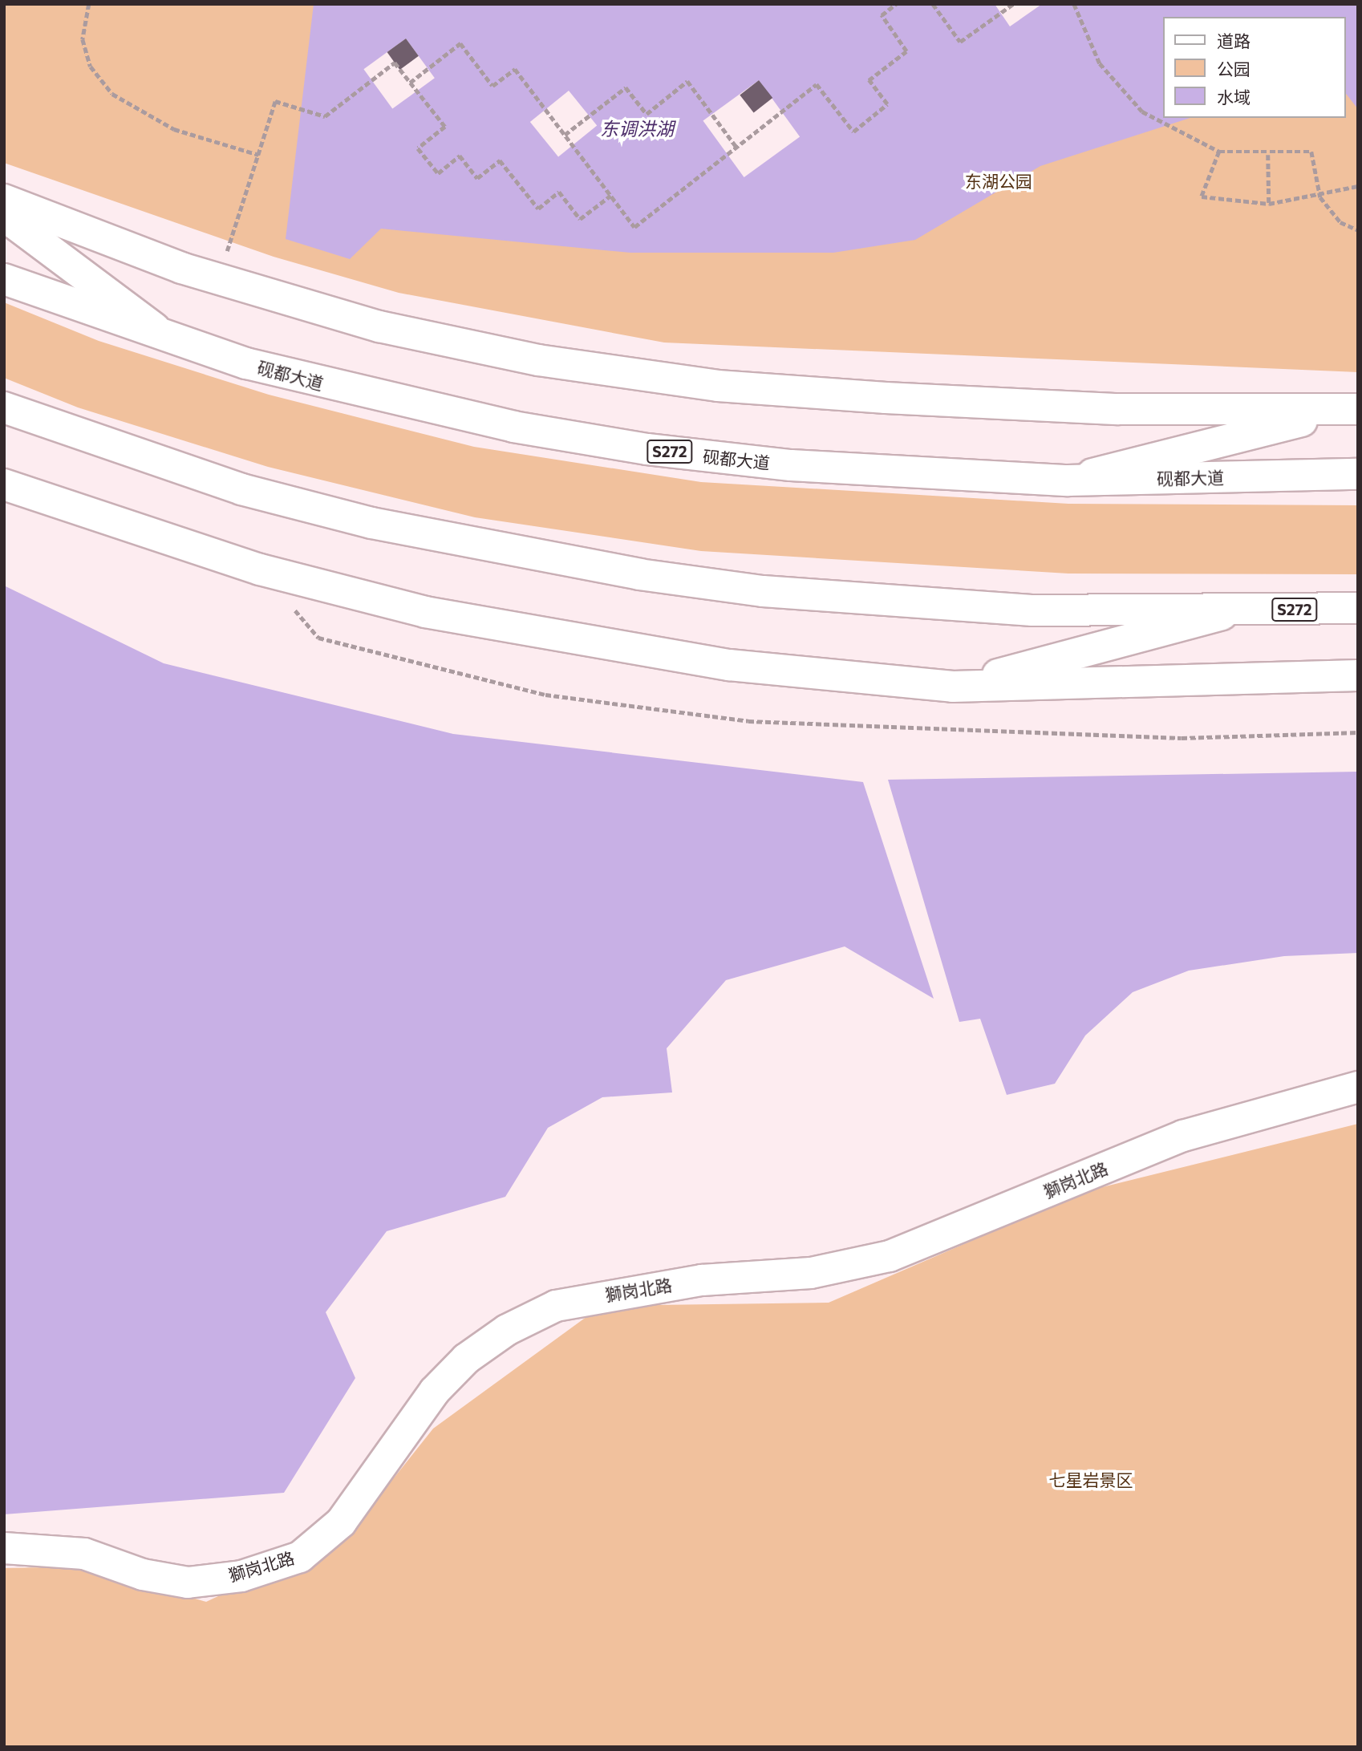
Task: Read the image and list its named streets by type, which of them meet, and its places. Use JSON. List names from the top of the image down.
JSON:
{
  "streets": {
    "street": ["砚都大道", "S272", "獅岗北路"]
  },
  "water": ["东调洪湖"],
  "parks": ["东湖公园", "七星岩景区"],
  "legend": ["道路", "公园", "水域"]
}
